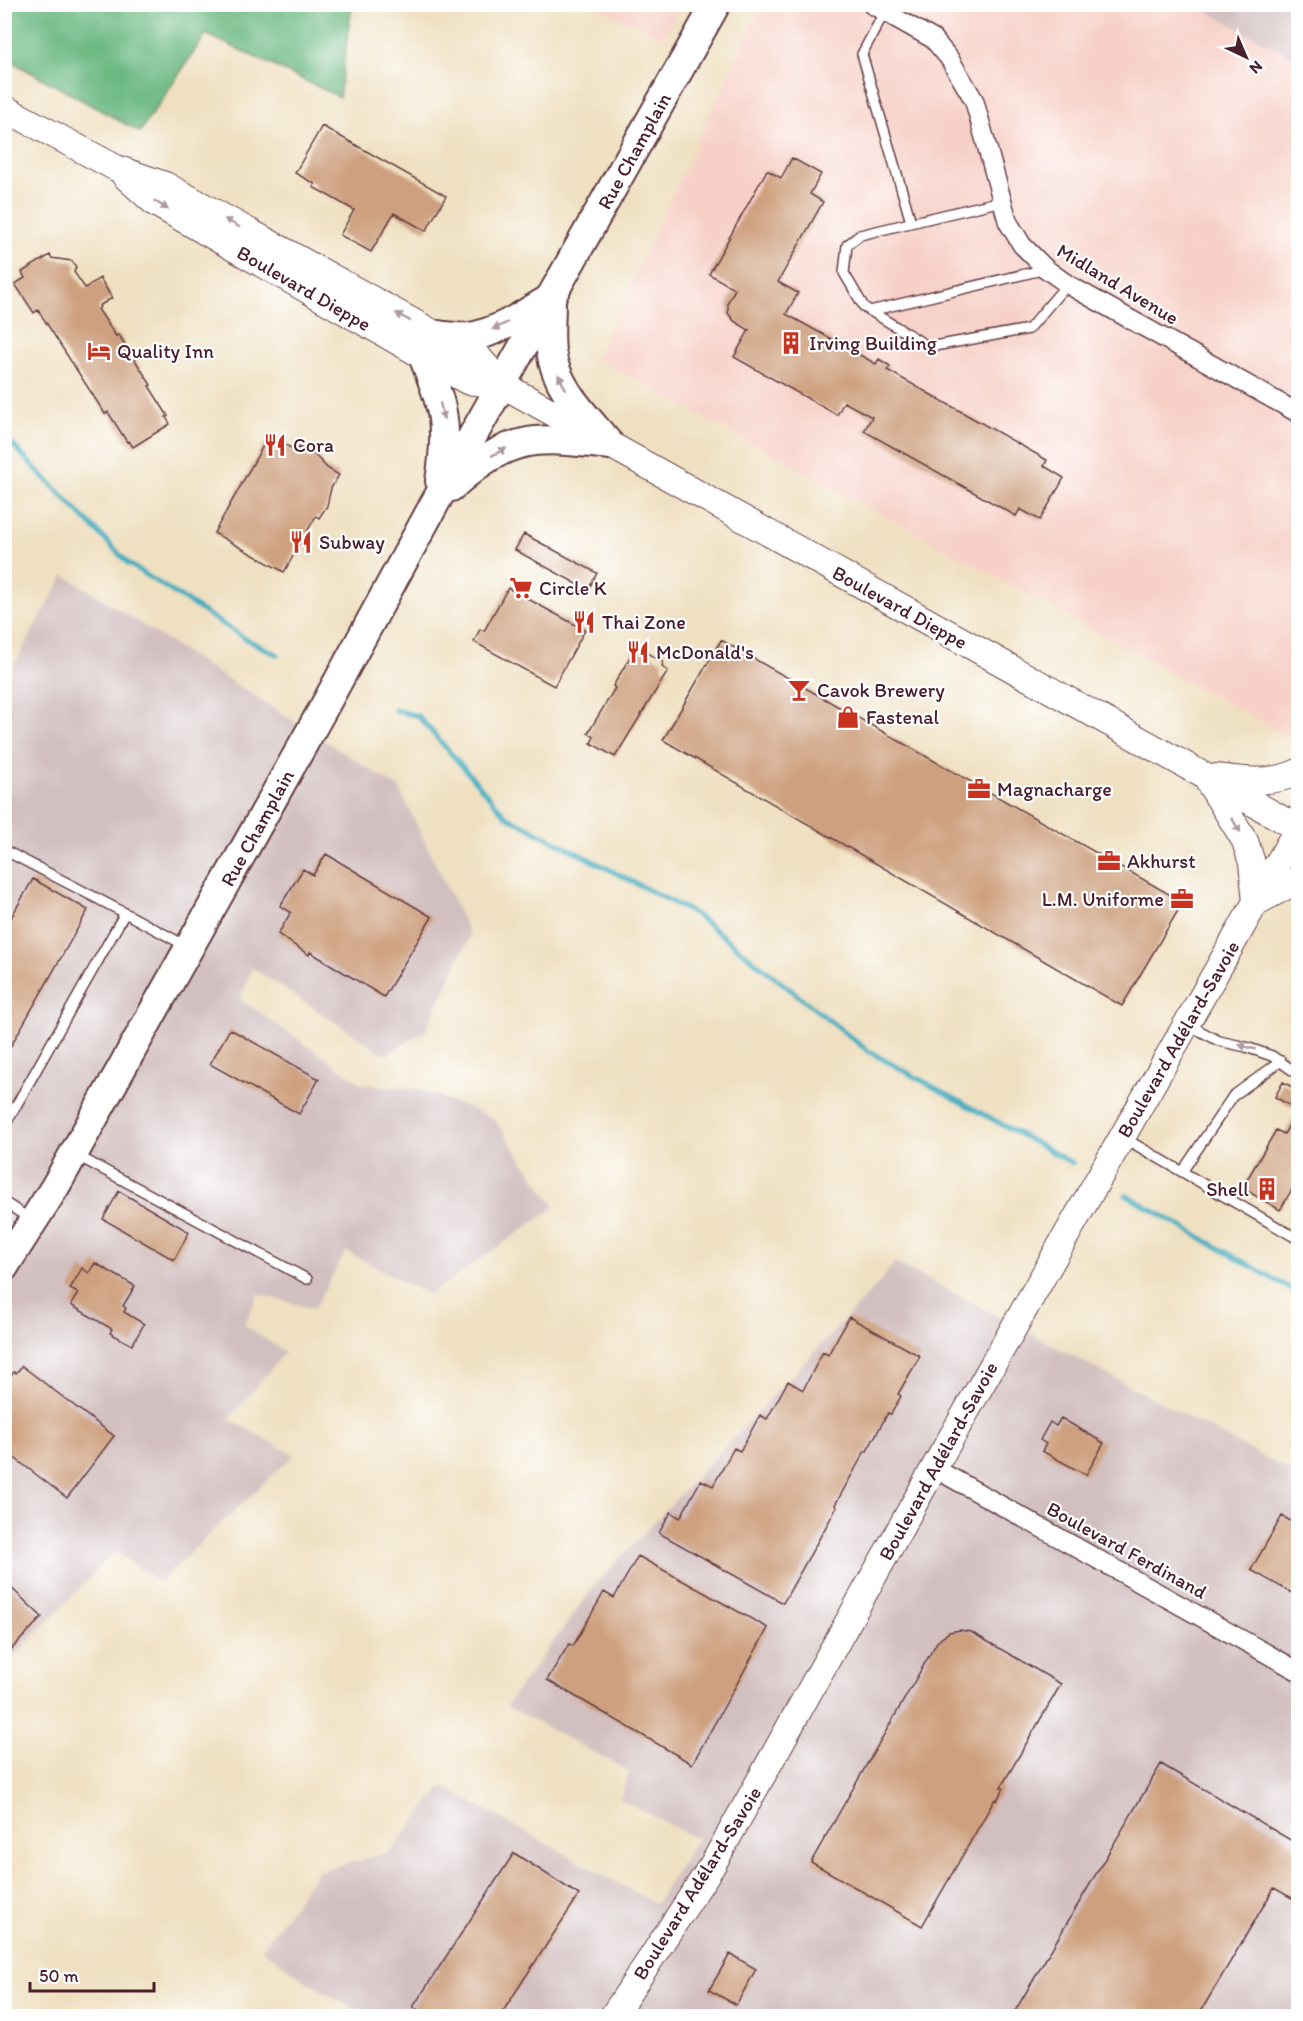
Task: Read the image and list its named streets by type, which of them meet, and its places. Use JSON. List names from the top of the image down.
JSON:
{
  "streets": {
    "main road": ["Rue Champlain", "Boulevard Dieppe", "Boulevard Adélard-Savoie"],
    "street": ["Midland Avenue", "Boulevard Ferdinand"]
  },
  "crossings": [
    ["Rue Champlain", "Boulevard Dieppe"],
    ["Boulevard Dieppe", "Boulevard Adélard-Savoie"],
    ["Boulevard Adélard-Savoie", "Boulevard Ferdinand"]
  ],
  "places": {
    "building": ["Irving Building", "Shell"],
    "hotel": ["Quality Inn"],
    "restaurant": [
      "Cora",
      "Subway",
      "Thai Zone",
      "McDonald's"
    ],
    "supermarket": ["Circle K"],
    "bar": ["Cavok Brewery"],
    "shop": ["Fastenal"],
    "office": ["Magnacharge", "Akhurst", "L.M. Uniforme"]
  },
  "scale_bar": "50 m",
  "north": "bottom right"
}
